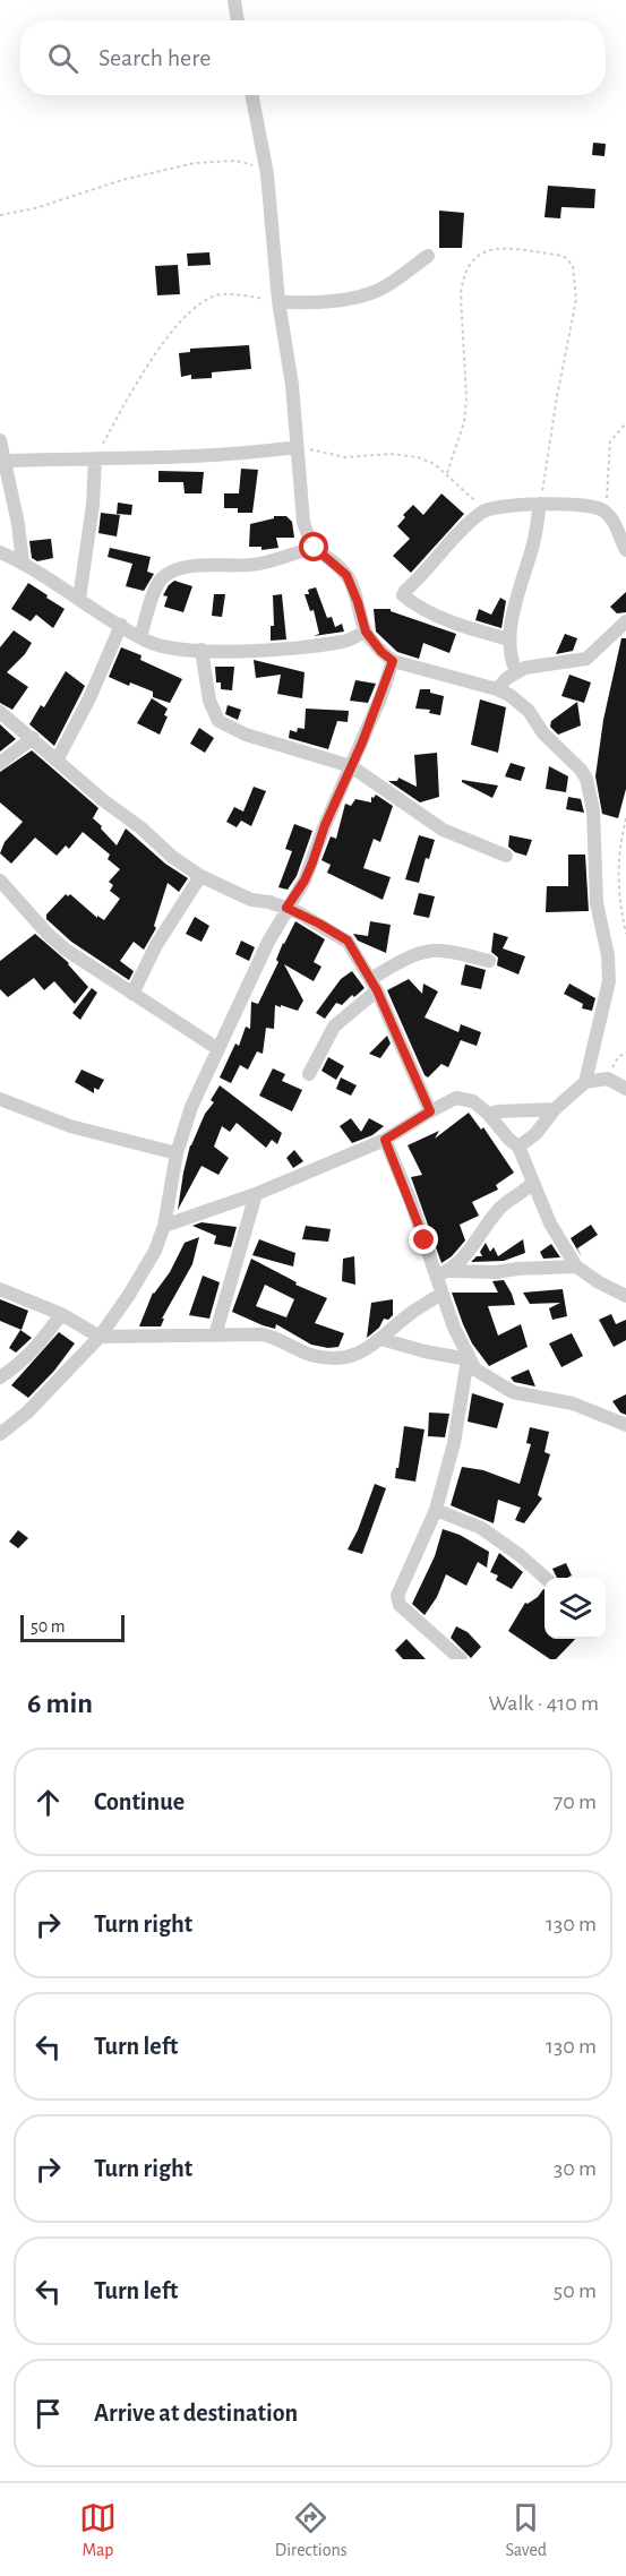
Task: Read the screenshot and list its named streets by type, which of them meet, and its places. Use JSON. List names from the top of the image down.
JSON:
{
  "scale_bar": "50 m",
  "page": {
    "search": "Search here",
    "scale": "50 m",
    "heading": ["6 min", "Walk · 410 m"],
    "list": [
      ["Continue", "70 m"],
      ["Turn right", "130 m"],
      ["Turn left", "130 m"],
      ["Turn right", "30 m"],
      ["Turn left", "50 m"],
      "Arrive at destination"
    ],
    "nav": ["Map", "Directions", "Saved"]
  }
}
